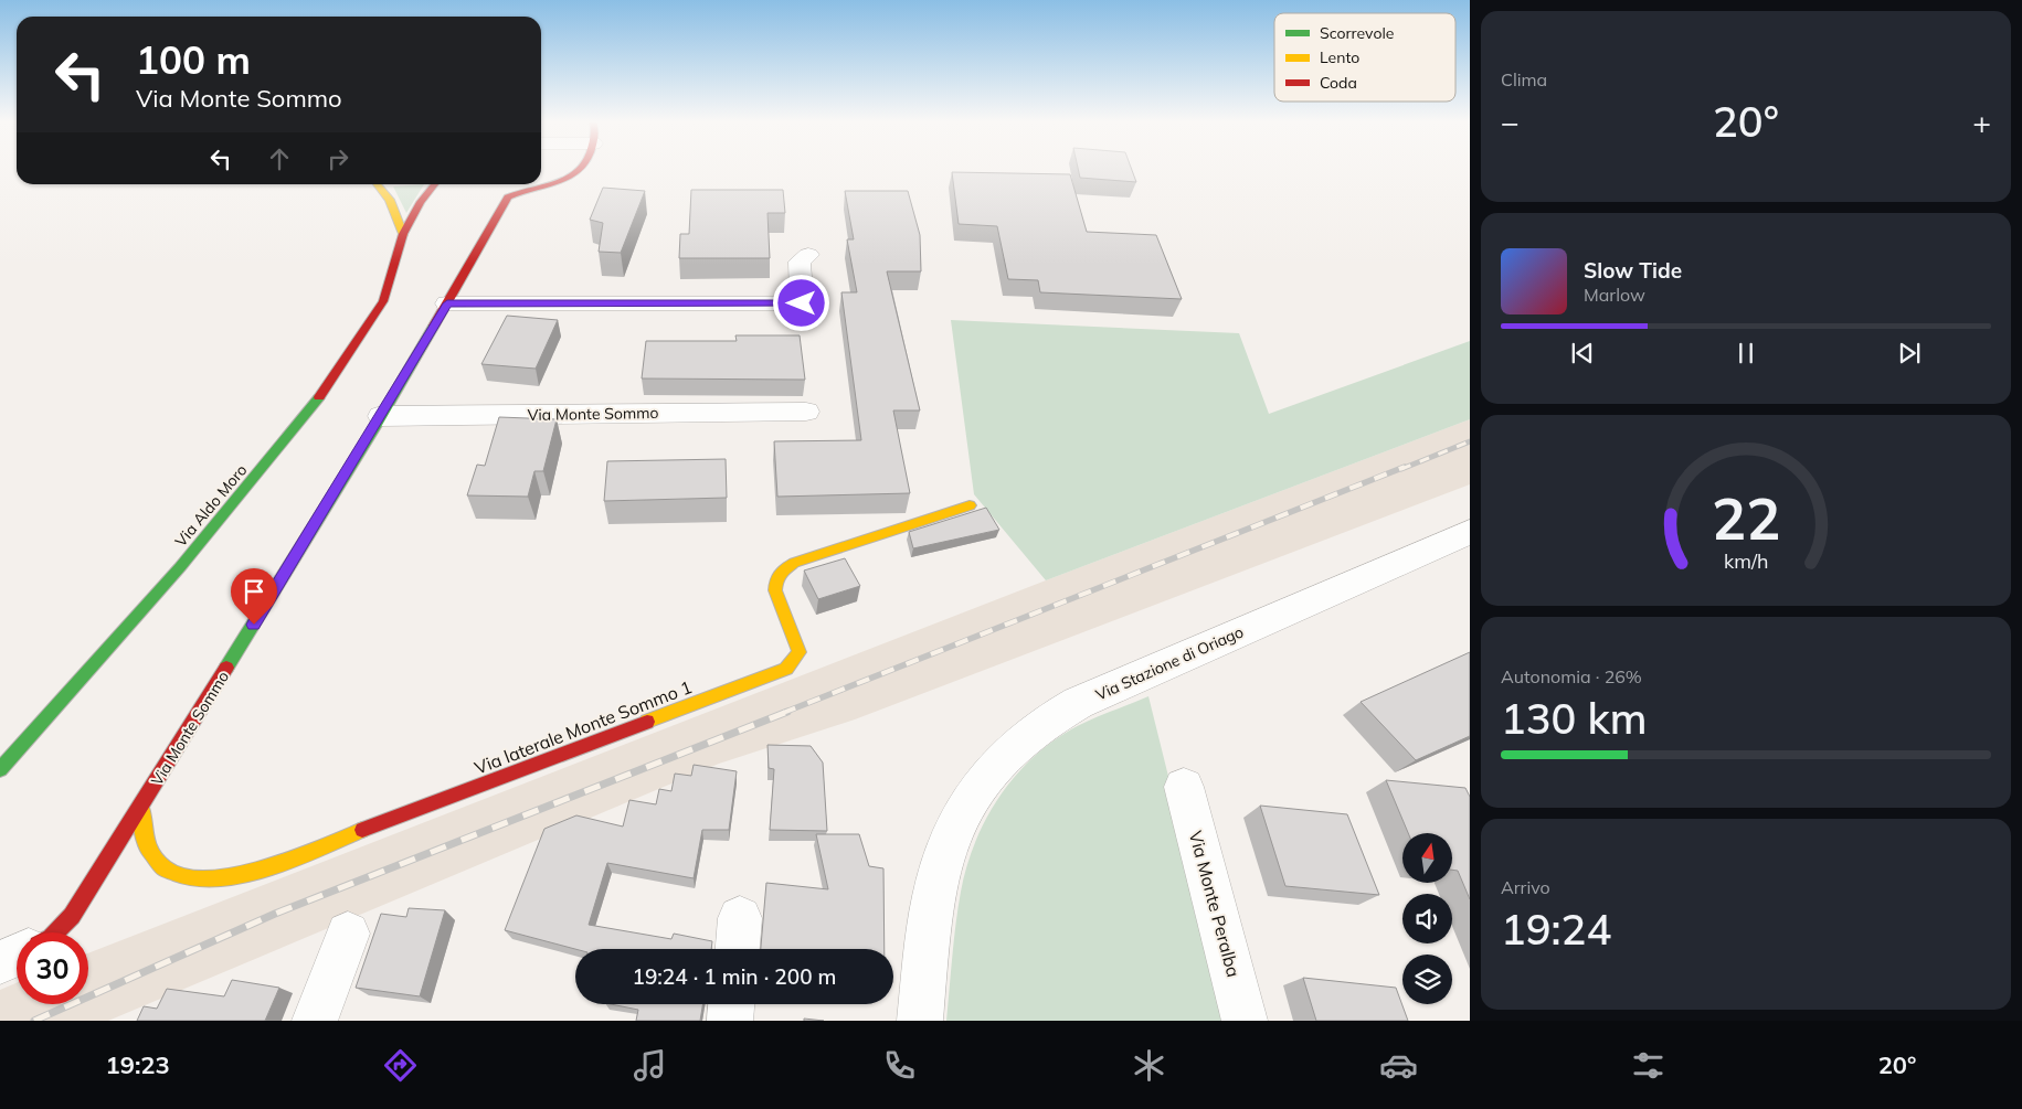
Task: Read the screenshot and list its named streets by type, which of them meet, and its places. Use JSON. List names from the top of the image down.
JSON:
{
  "streets": {
    "street": [
      "Via Monte Sommo",
      "Via Aldo Moro",
      "Via Stazione di Oriago",
      "Via laterale Monte Sommo 1",
      "Via Monte Peralba"
    ]
  },
  "crossings": [
    ["Via Monte Sommo", "Via laterale Monte Sommo 1"]
  ],
  "legend": ["Scorrevole", "Lento", "Coda"],
  "north": "top",
  "page": {
    "tile": [
      "Clima",
      ["Autonomia · 26%", "130 km"],
      ["Arrivo", "19:24"]
    ],
    "turn": ["100 m", "Via Monte Sommo"],
    "heat": ["−", "20°", "+"],
    "song": ["Slow Tide", "Marlow"],
    "limit": "30",
    "trip": "19:24 · 1 min · 200 m",
    "tabs": ["19:23", "20°"],
    "gauge": ["22", "km/h"]
  }
}
